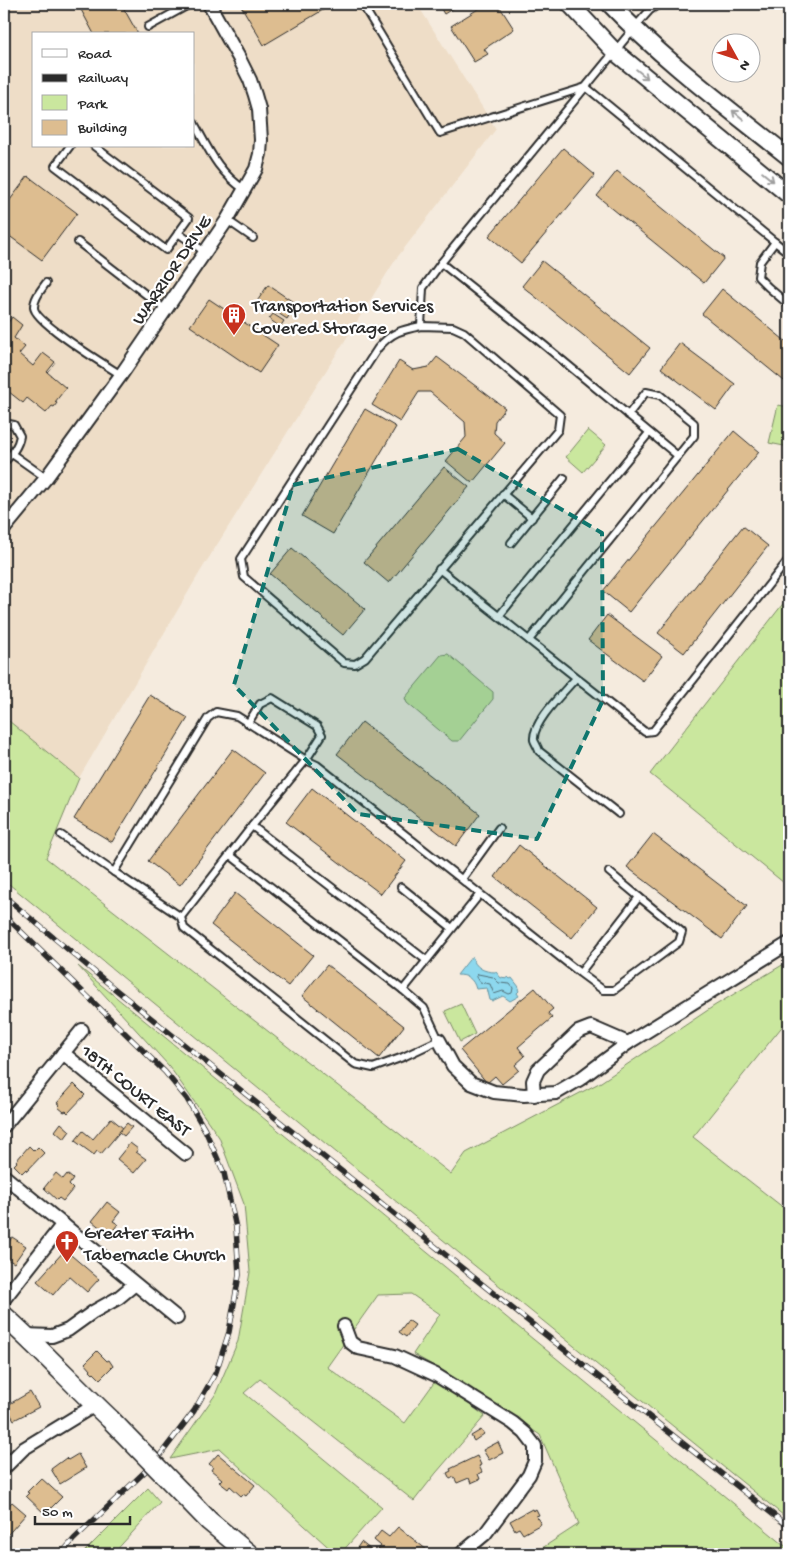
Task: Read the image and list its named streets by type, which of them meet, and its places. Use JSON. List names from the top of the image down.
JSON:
{
  "streets": {
    "street": ["WARRIOR DRIVE", "18TH COURT EAST"]
  },
  "places": {
    "building": ["Transportation Services Covered Storage"],
    "church": ["Greater Faith Tabernacle Church"]
  },
  "legend": [
    "Road",
    "Railway",
    "Park",
    "Building"
  ],
  "scale_bar": "50 m",
  "north": "bottom right"
}
